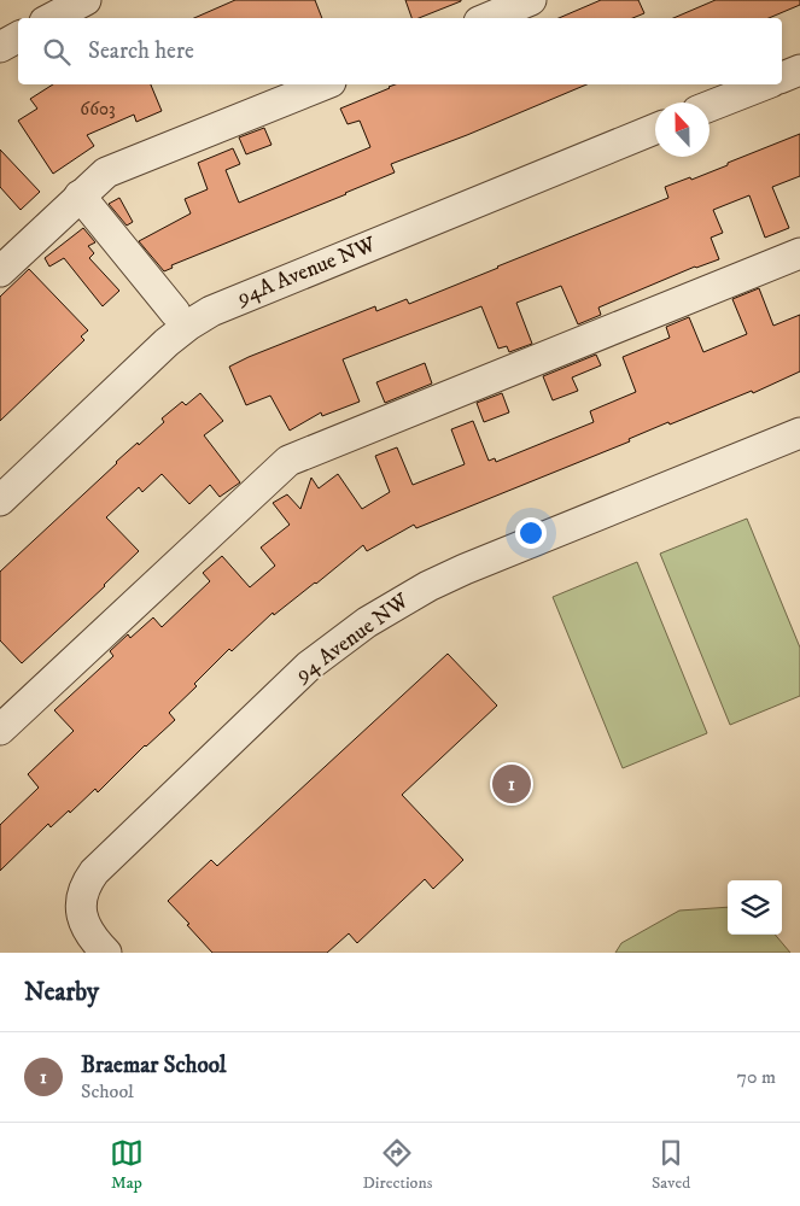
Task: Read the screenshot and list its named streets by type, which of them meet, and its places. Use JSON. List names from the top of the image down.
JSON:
{
  "streets": {
    "street": ["94A Avenue NW", "94 Avenue NW"]
  },
  "house_numbers": ["6603"],
  "north": "top",
  "page": {
    "search": "Search here",
    "pins": "1",
    "heading": "Nearby",
    "list": [
      {
        "mark": "1",
        "name": "Braemar School",
        "note": "School",
        "value": "70 m"
      }
    ],
    "nav": ["Map", "Directions", "Saved"]
  }
}
